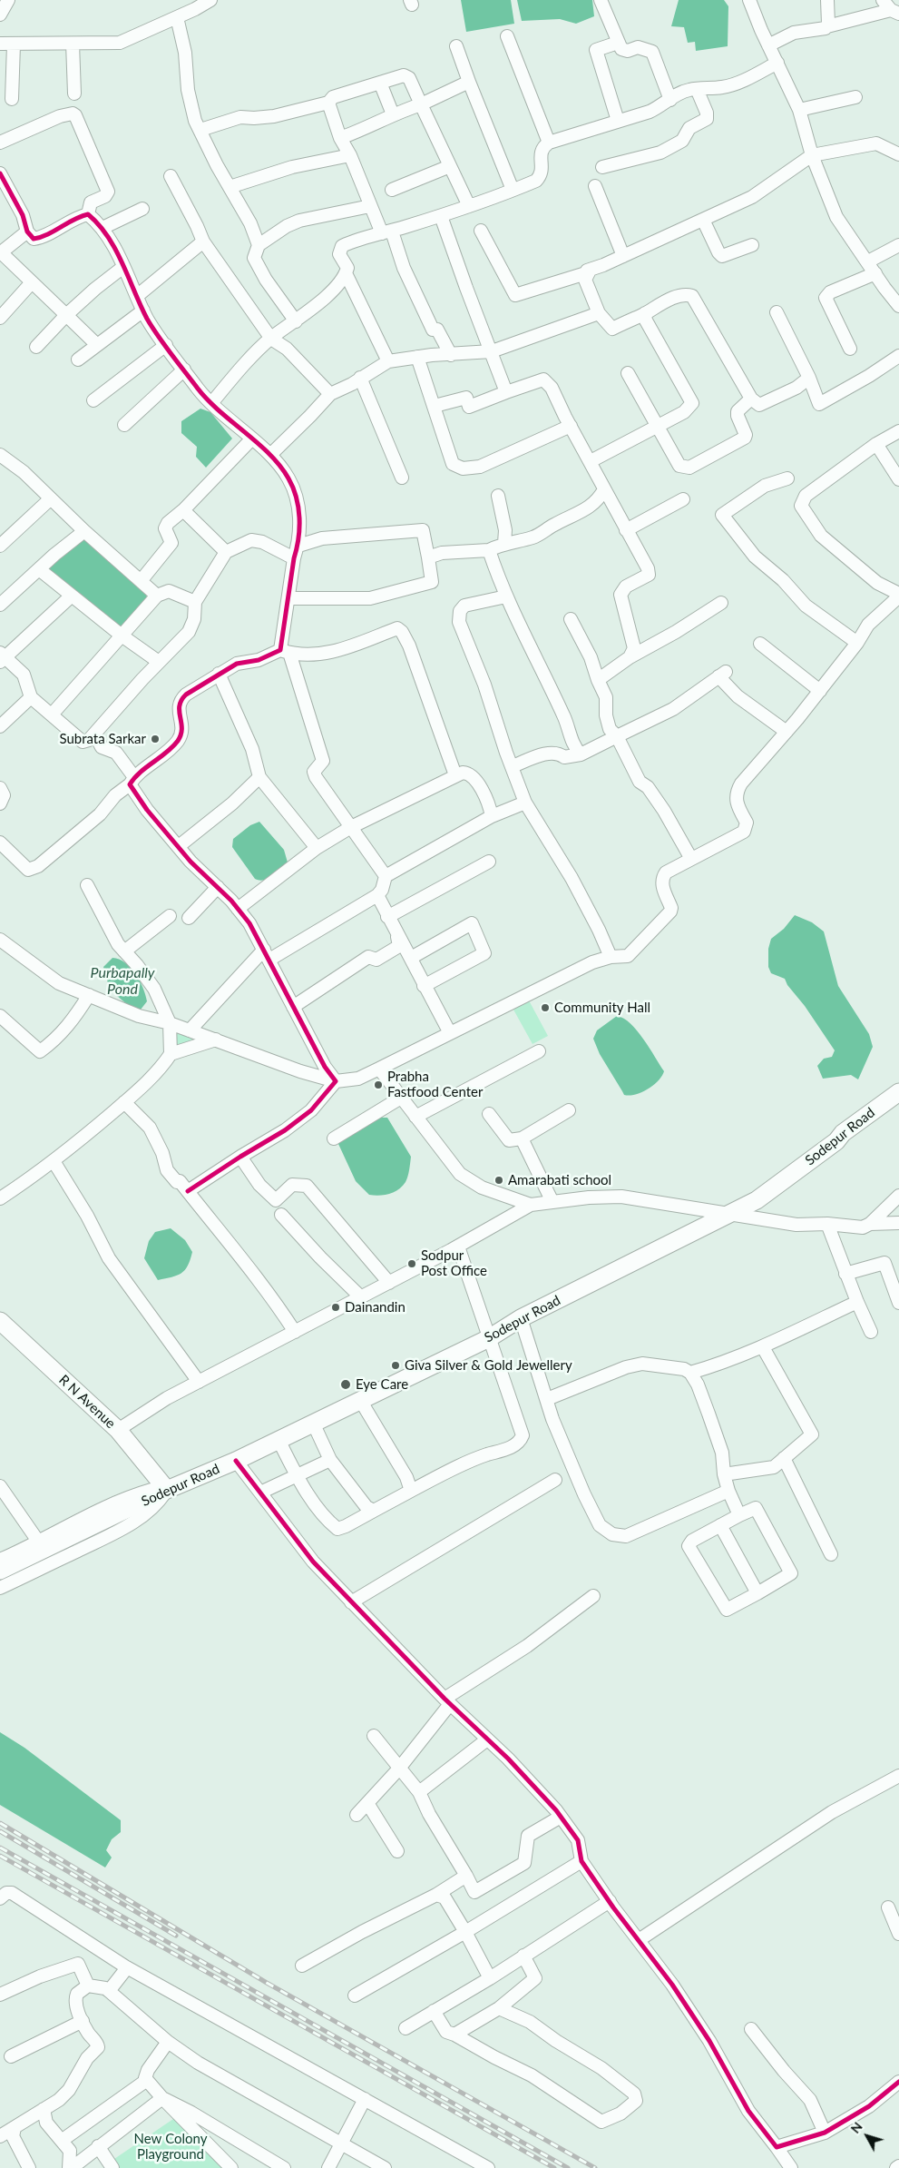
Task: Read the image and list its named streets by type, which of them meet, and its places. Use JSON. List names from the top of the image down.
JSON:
{
  "streets": {
    "main road": ["Sodepur Road", "R N Avenue"]
  },
  "crossings": [
    ["Sodepur Road", "R N Avenue"]
  ],
  "water": ["Purbapally Pond"],
  "parks": ["New Colony Playground"],
  "places": [
    "Subrata Sarkar",
    "Community Hall",
    "Prabha Fastfood Center",
    "Amarabati school",
    "Sodpur Post Office",
    "Dainandin",
    "Giva Silver & Gold Jewellery",
    "Eye Care"
  ],
  "north": "top left"
}
